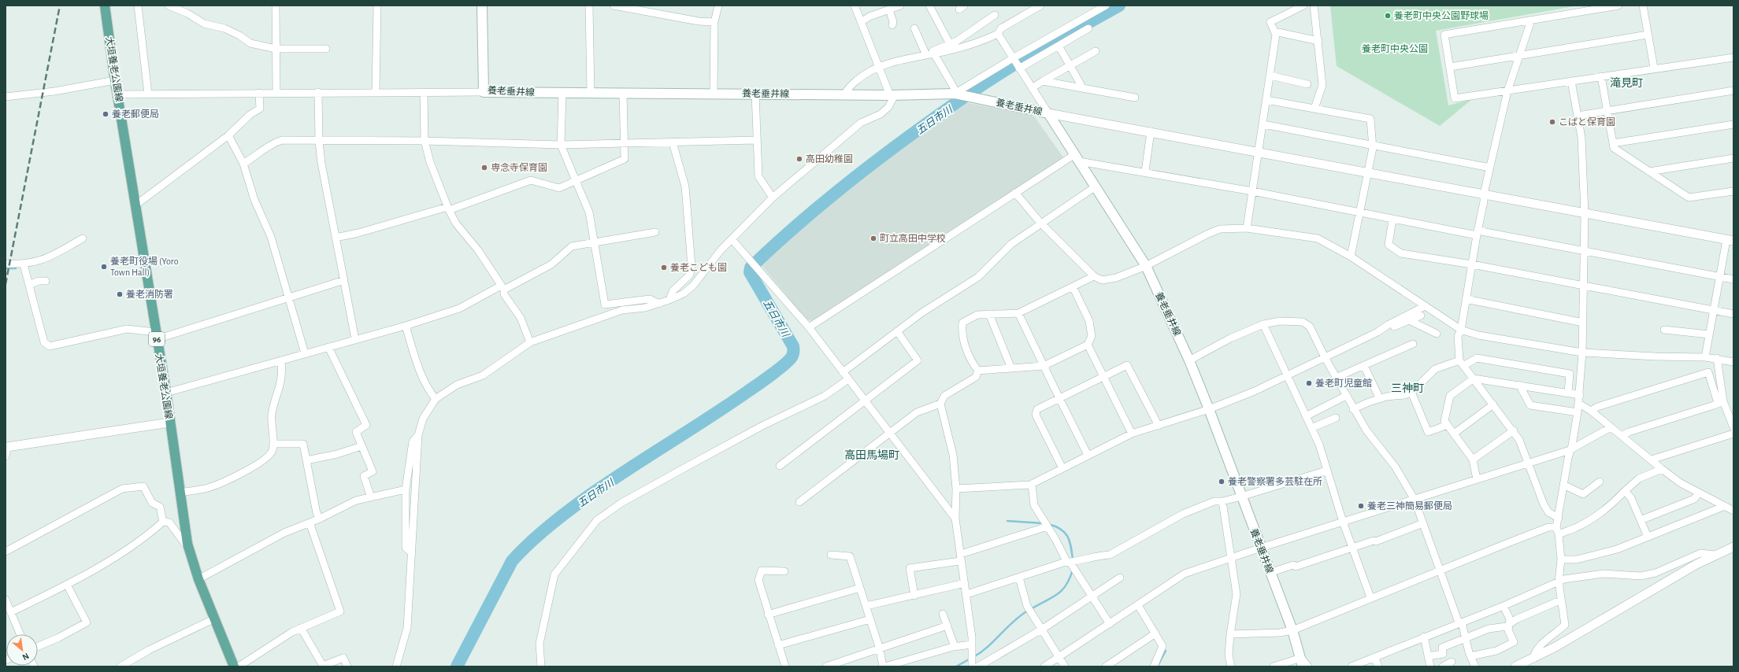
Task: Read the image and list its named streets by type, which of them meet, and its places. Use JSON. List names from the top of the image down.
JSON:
{
  "streets": {
    "main road": ["大垣養老公園線", "養老垂井線", "96"]
  },
  "districts": ["滝見町", "三神町", "高田馬場町"],
  "water": ["五日市川"],
  "parks": ["養老町中央公園"],
  "places": [
    "養老町中央公園野球場",
    "養老郵便局",
    "こばと保育園",
    "高田幼稚園",
    "専念寺保育園",
    "町立高田中学校",
    "養老町役場 (Yoro Town Hall)",
    "養老こども園",
    "養老消防署",
    "養老町児童館",
    "養老警察署多芸駐在所",
    "養老三神簡易郵便局"
  ],
  "north": "bottom right"
}
